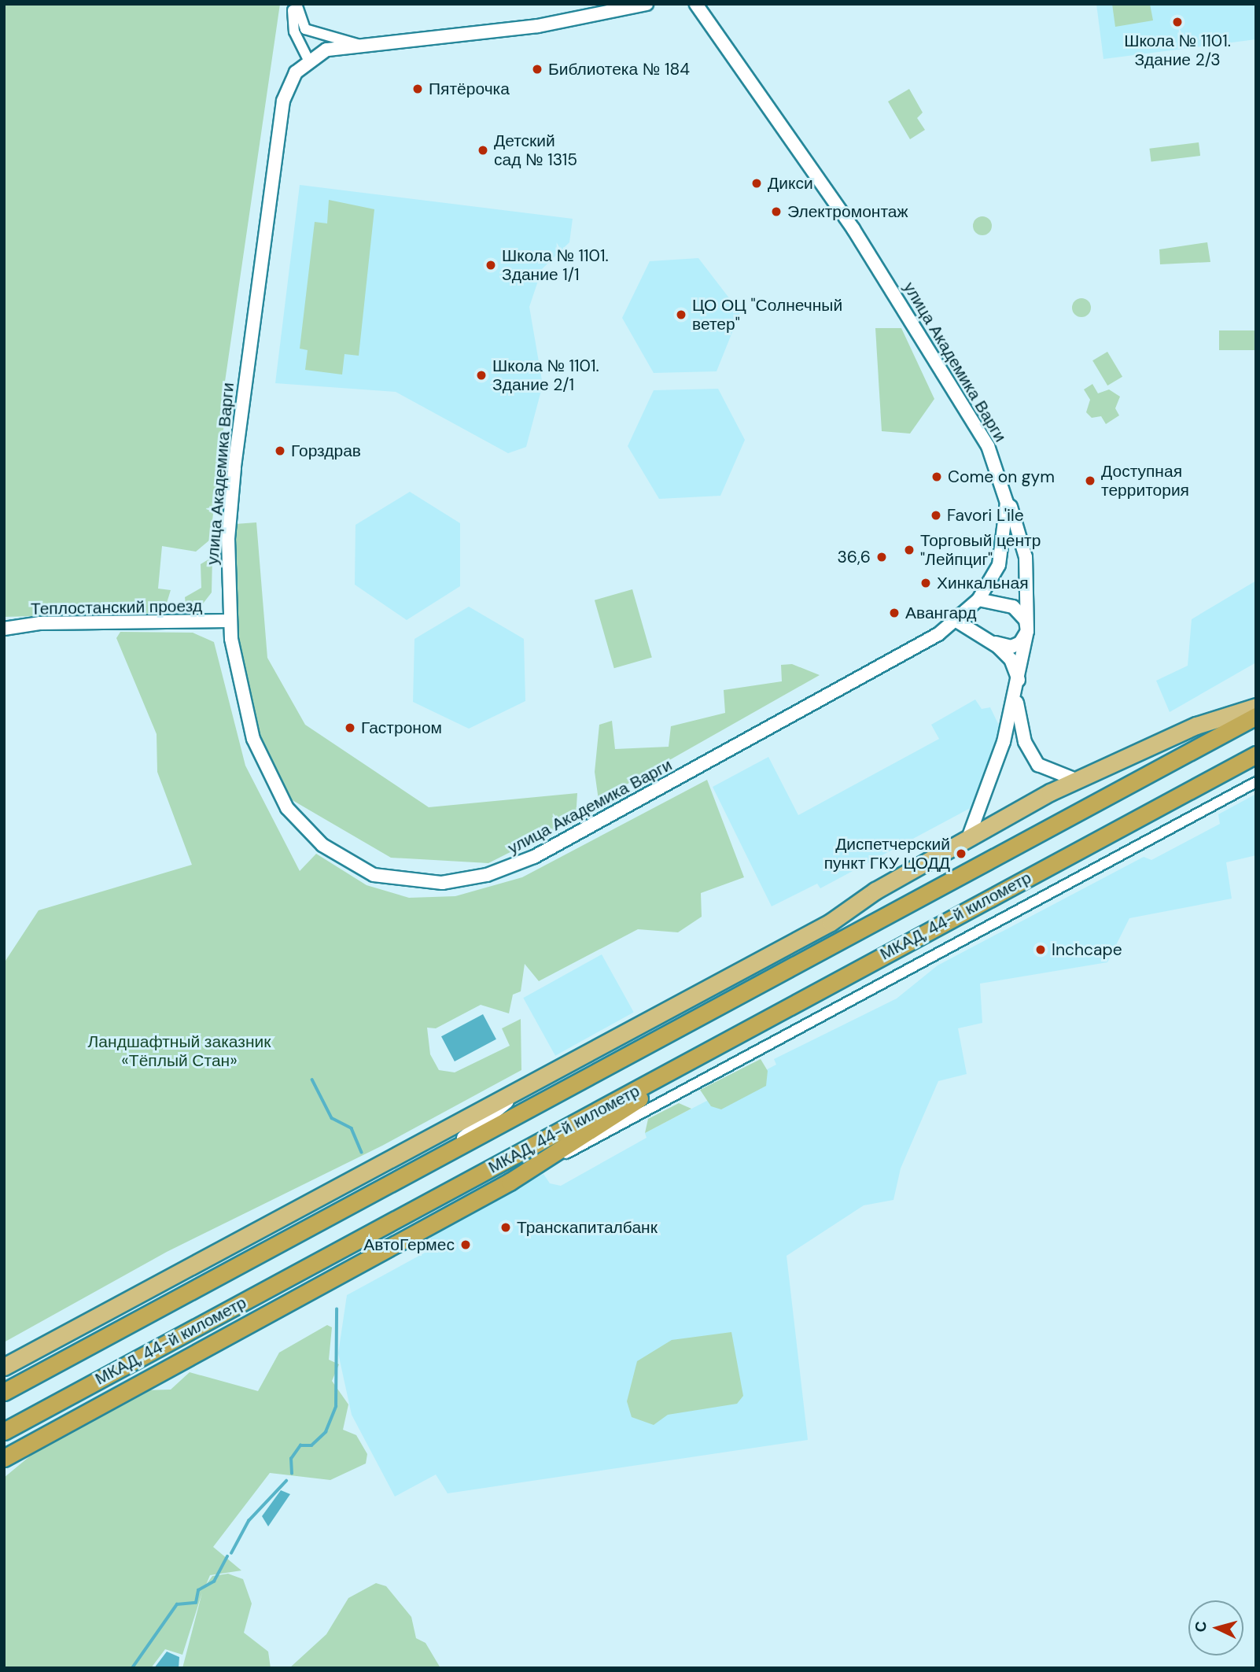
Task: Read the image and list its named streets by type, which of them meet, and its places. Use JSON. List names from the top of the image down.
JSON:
{
  "streets": {
    "highway": ["МКАД, 44-й километр"],
    "street": ["улица Академика Варги", "Теплостанский проезд"]
  },
  "crossings": [
    ["улица Академика Варги", "Теплостанский проезд"]
  ],
  "parks": ["Ландшафтный заказник «Тёплый Стан»"],
  "places": [
    "Школа № 1101. Здание 2/3",
    "Библиотека № 184",
    "Пятёрочка",
    "Детский сад № 1315",
    "Дикси",
    "Электромонтаж",
    "Школа № 1101. Здание 1/1",
    "ЦО ОЦ \"Солнечный ветер\"",
    "Школа № 1101. Здание 2/1",
    "Горздрав",
    "Come on gym",
    "Доступная территория",
    "Favori L'ile",
    "Торговый центр \"Лейпциг\"",
    "36,6",
    "Хинкальная",
    "Авангард",
    "Гастроном",
    "Диспетчерский пункт ГКУ ЦОДД",
    "Inchcape",
    "Транскапиталбанк",
    "АвтоГермес"
  ],
  "north": "left"
}
